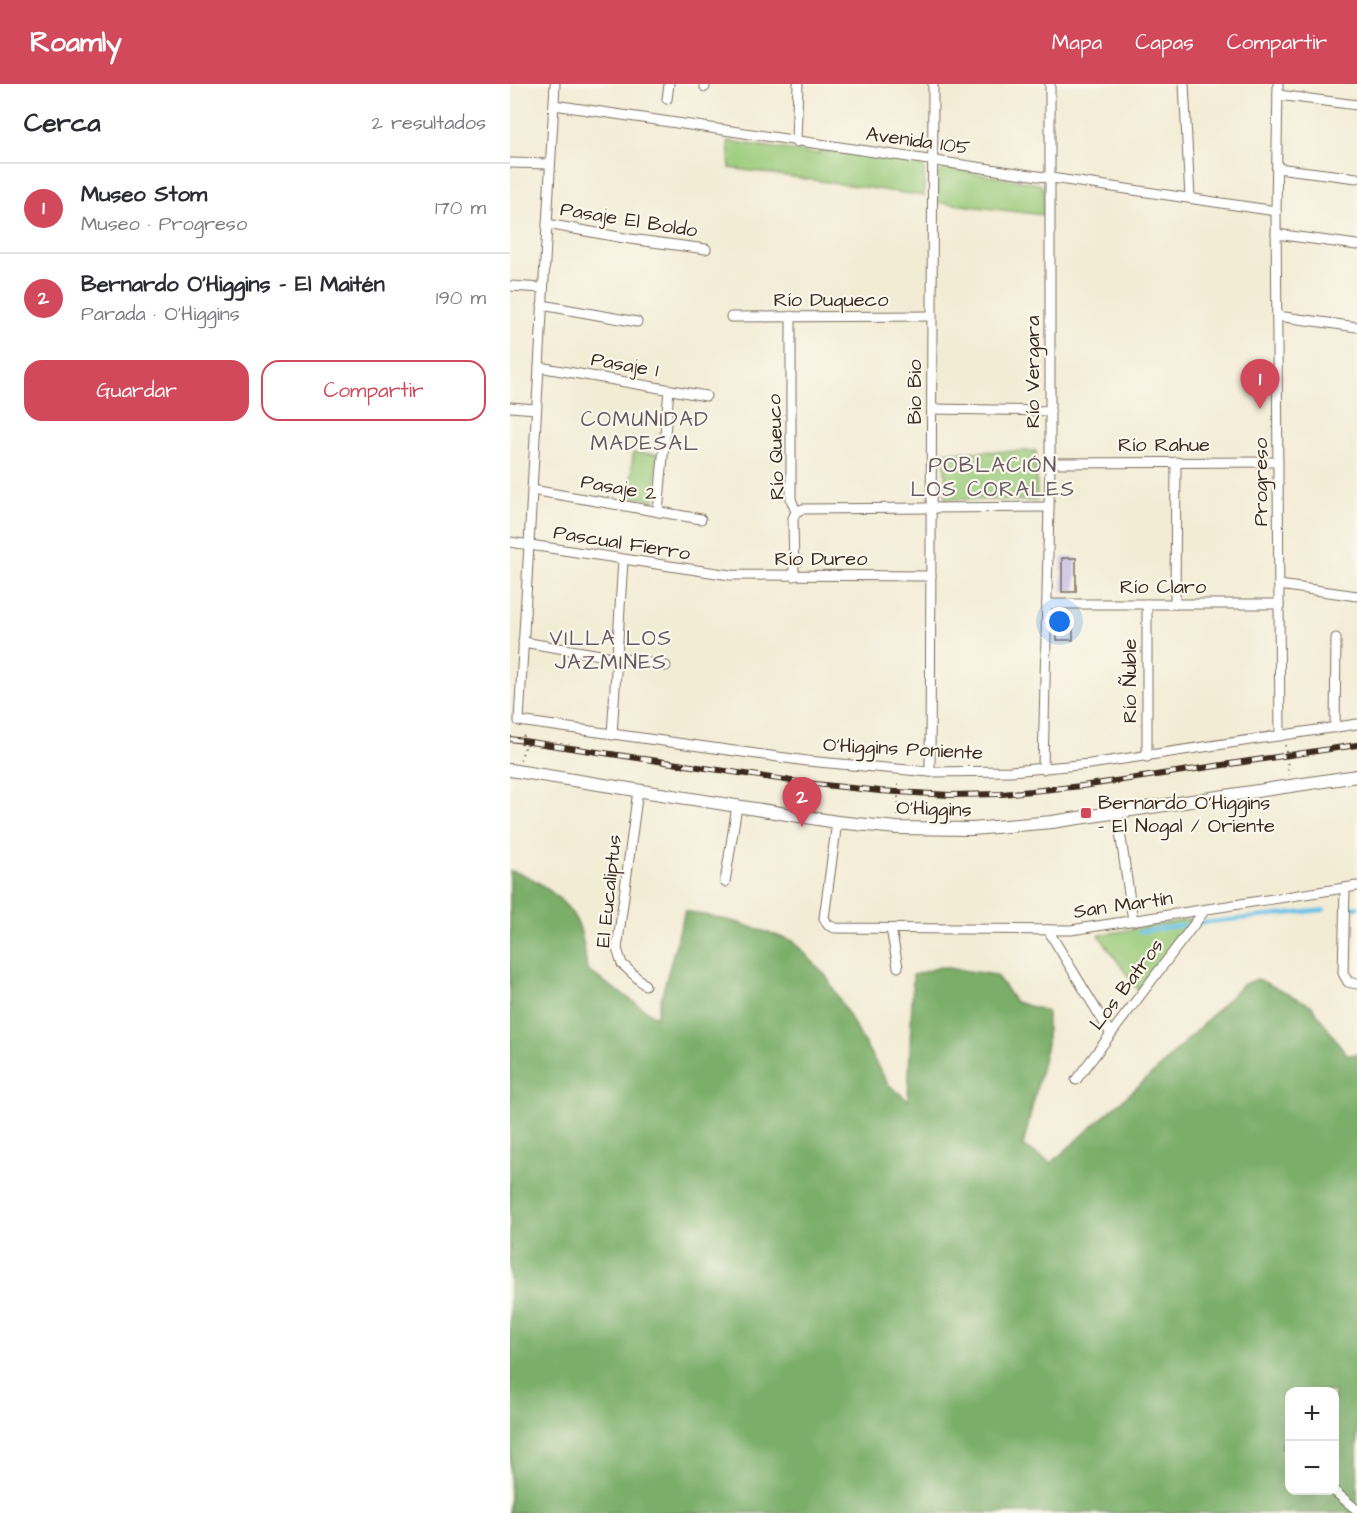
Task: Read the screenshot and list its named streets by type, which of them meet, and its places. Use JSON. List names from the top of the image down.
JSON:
{
  "streets": {
    "street": [
      "Avenida 105",
      "Pasaje El Boldo",
      "Río Duqueco",
      "Pasaje 1",
      "Río Vergara",
      "Bio Bio",
      "Río Rahue",
      "Río Queuco",
      "Progreso",
      "Pasaje 2",
      "Pascual Fierro",
      "Río Dureo",
      "Río Claro",
      "Río Ñuble",
      "O'Higgins Poniente",
      "O'Higgins",
      "El Eucaliptus",
      "San Martín",
      "Los Batros"
    ]
  },
  "crossings": [
    ["Avenida 105", "Río Vergara"],
    ["Avenida 105", "Bio Bio"],
    ["Avenida 105", "Progreso"],
    ["Río Duqueco", "Bio Bio"],
    ["Río Duqueco", "Río Queuco"],
    ["Río Vergara", "Río Rahue"],
    ["Río Vergara", "Río Claro"],
    ["Río Vergara", "O'Higgins Poniente"],
    ["Bio Bio", "Río Dureo"],
    ["Bio Bio", "O'Higgins Poniente"],
    ["Río Rahue", "Progreso"],
    ["Río Queuco", "Río Dureo"],
    ["Progreso", "Río Claro"],
    ["Progreso", "O'Higgins Poniente"],
    ["Pascual Fierro", "Río Dureo"],
    ["Río Claro", "Río Ñuble"],
    ["Río Ñuble", "O'Higgins Poniente"],
    ["O'Higgins", "El Eucaliptus"],
    ["O'Higgins", "San Martín"],
    ["San Martín", "Los Batros"]
  ],
  "districts": ["COMUNIDAD MADESAL", "POBLACIÓN LOS CORALES", "VILLA LOS JAZMINES"],
  "places": {
    "transit": ["Bernardo O'Higgins - El Nogal / Oriente"]
  },
  "page": {
    "header": "Roamly",
    "nav": ["Mapa", "Capas", "Compartir"],
    "heading": ["Cerca", "2 resultados"],
    "list": [
      {
        "mark": "1",
        "name": "Museo Stom",
        "note": "Museo · Progreso",
        "value": "170 m"
      },
      {
        "mark": "2",
        "name": "Bernardo O'Higgins - El Maitén",
        "note": "Parada · O'Higgins",
        "value": "190 m"
      }
    ],
    "buttons": ["Guardar", "Compartir"],
    "pins": ["1", "2"],
    "map_buttons": ["+", "−"]
  }
}
